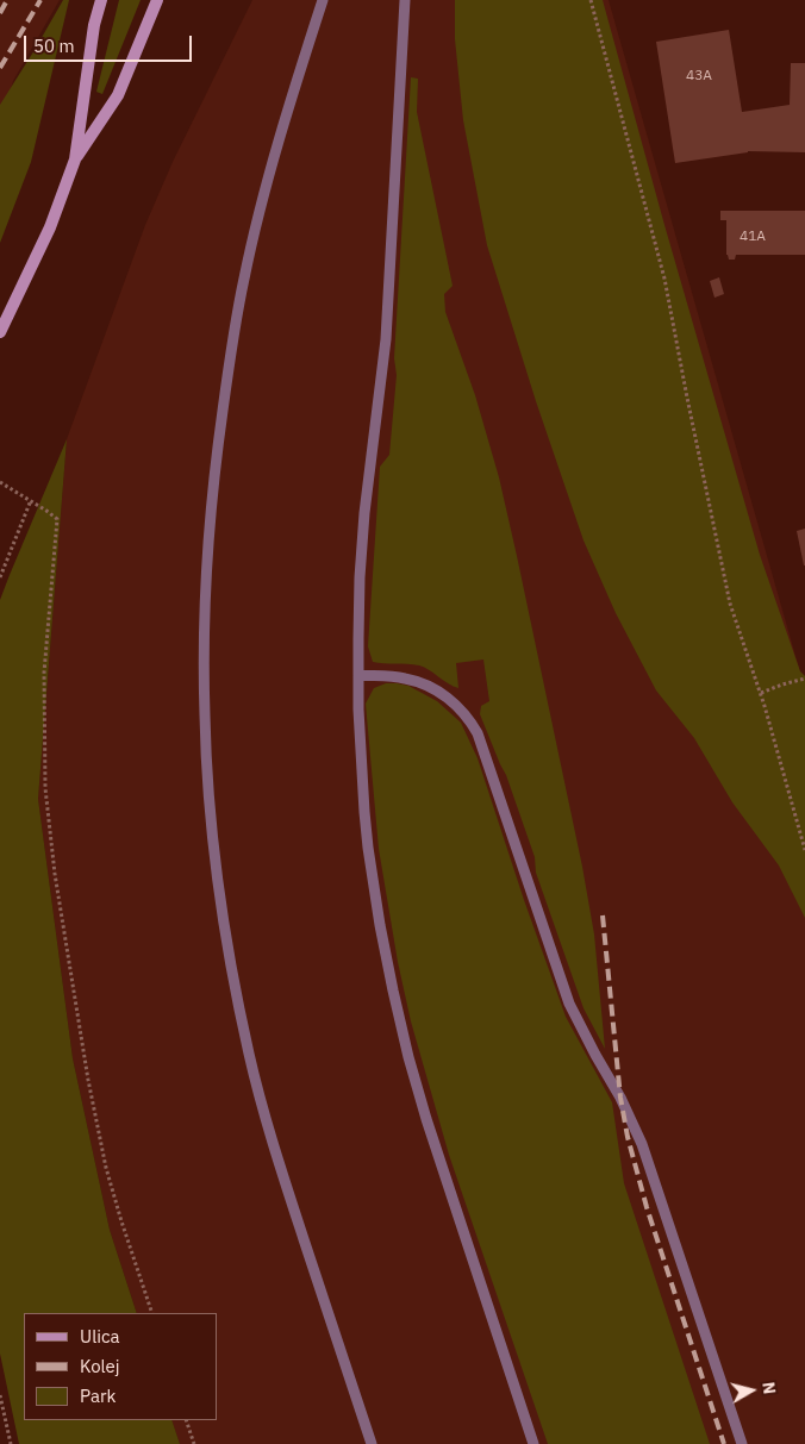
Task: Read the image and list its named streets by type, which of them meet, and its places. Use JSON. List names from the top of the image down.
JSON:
{
  "house_numbers": ["43A", "41A"],
  "legend": ["Ulica", "Kolej", "Park"],
  "scale_bar": "50 m",
  "north": "right"
}
